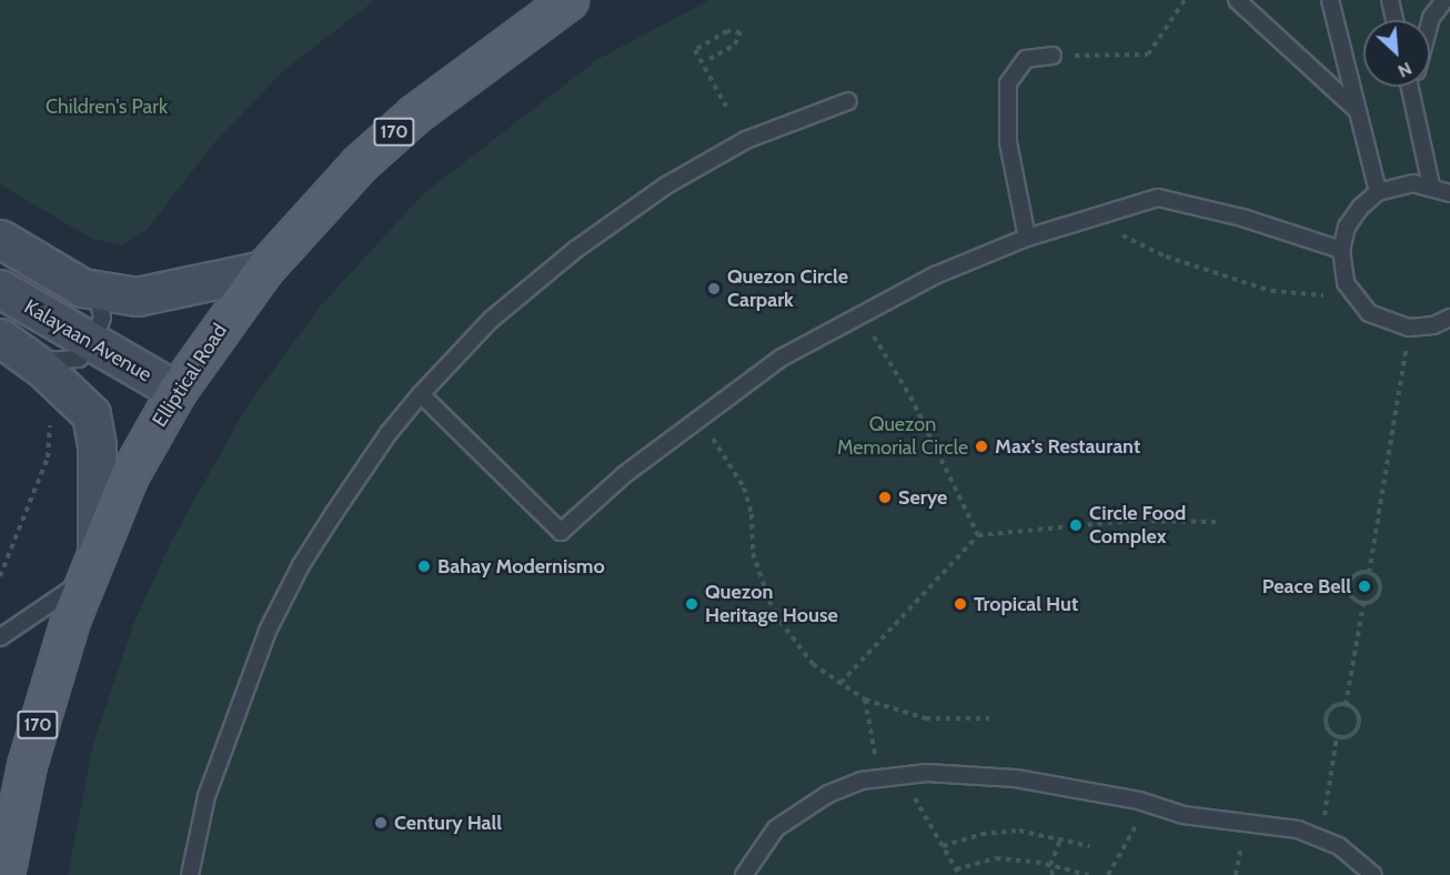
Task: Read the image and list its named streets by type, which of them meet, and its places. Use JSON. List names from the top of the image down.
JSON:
{
  "streets": {
    "main road": ["170", "Kalayaan Avenue", "Elliptical Road"]
  },
  "crossings": [
    ["Kalayaan Avenue", "Elliptical Road"]
  ],
  "parks": ["Children's Park", "Quezon Memorial Circle"],
  "places": [
    "Quezon Circle Carpark",
    "Max's Restaurant",
    "Serye",
    "Circle Food Complex",
    "Bahay Modernismo",
    "Peace Bell",
    "Quezon Heritage House",
    "Tropical Hut",
    "Century Hall"
  ],
  "north": "bottom right"
}
